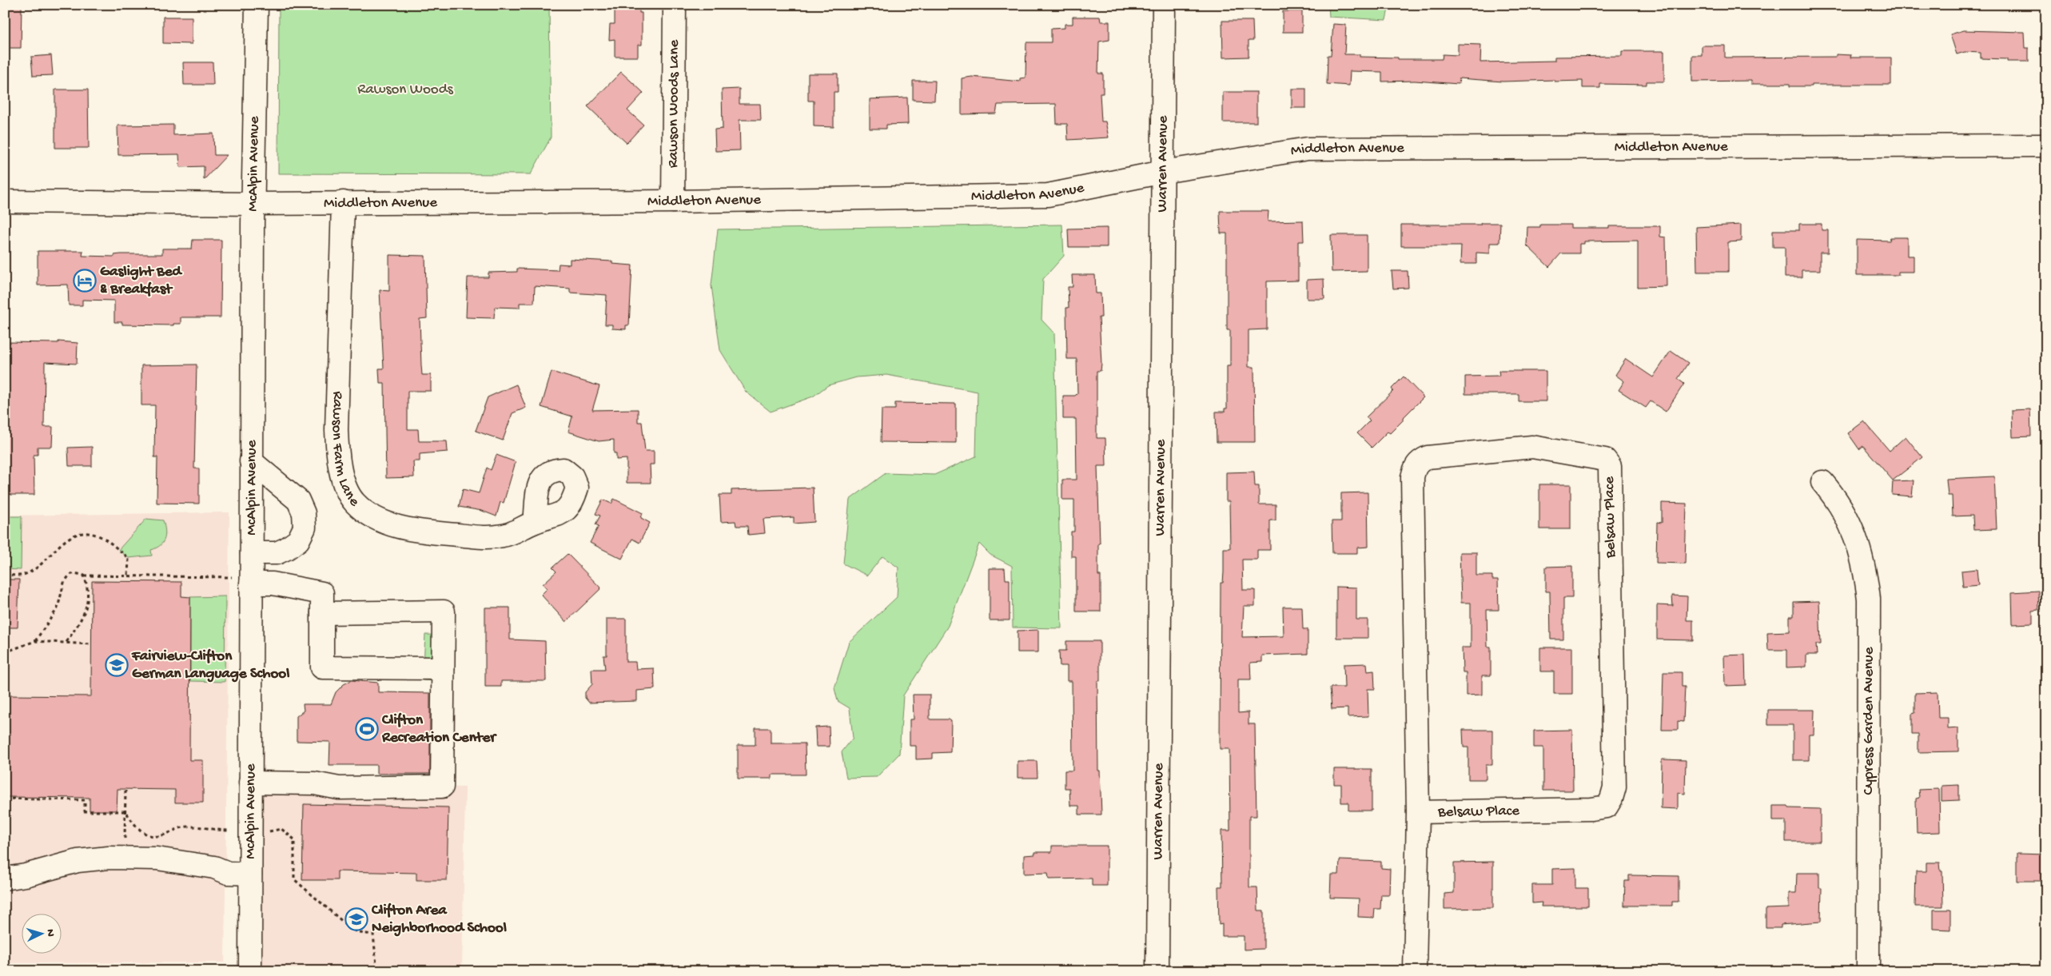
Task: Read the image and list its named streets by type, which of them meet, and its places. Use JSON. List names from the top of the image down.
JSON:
{
  "streets": {
    "street": [
      "Rawson Woods Lane",
      "Middleton Avenue",
      "McAlpin Avenue",
      "Warren Avenue",
      "Rawson Farm Lane",
      "Belsaw Place",
      "Cypress Garden Avenue"
    ]
  },
  "crossings": [
    ["Rawson Woods Lane", "Middleton Avenue"],
    ["Middleton Avenue", "McAlpin Avenue"],
    ["Middleton Avenue", "Warren Avenue"],
    ["Middleton Avenue", "Rawson Farm Lane"]
  ],
  "parks": ["Rawson Woods"],
  "places": {
    "hotel": ["Gaslight Bed & Breakfast"],
    "school or university": ["Fairview-Clifton German Language School", "Clifton Area Neighborhood School"],
    "sports": ["Clifton Recreation Center"]
  },
  "north": "right"
}
